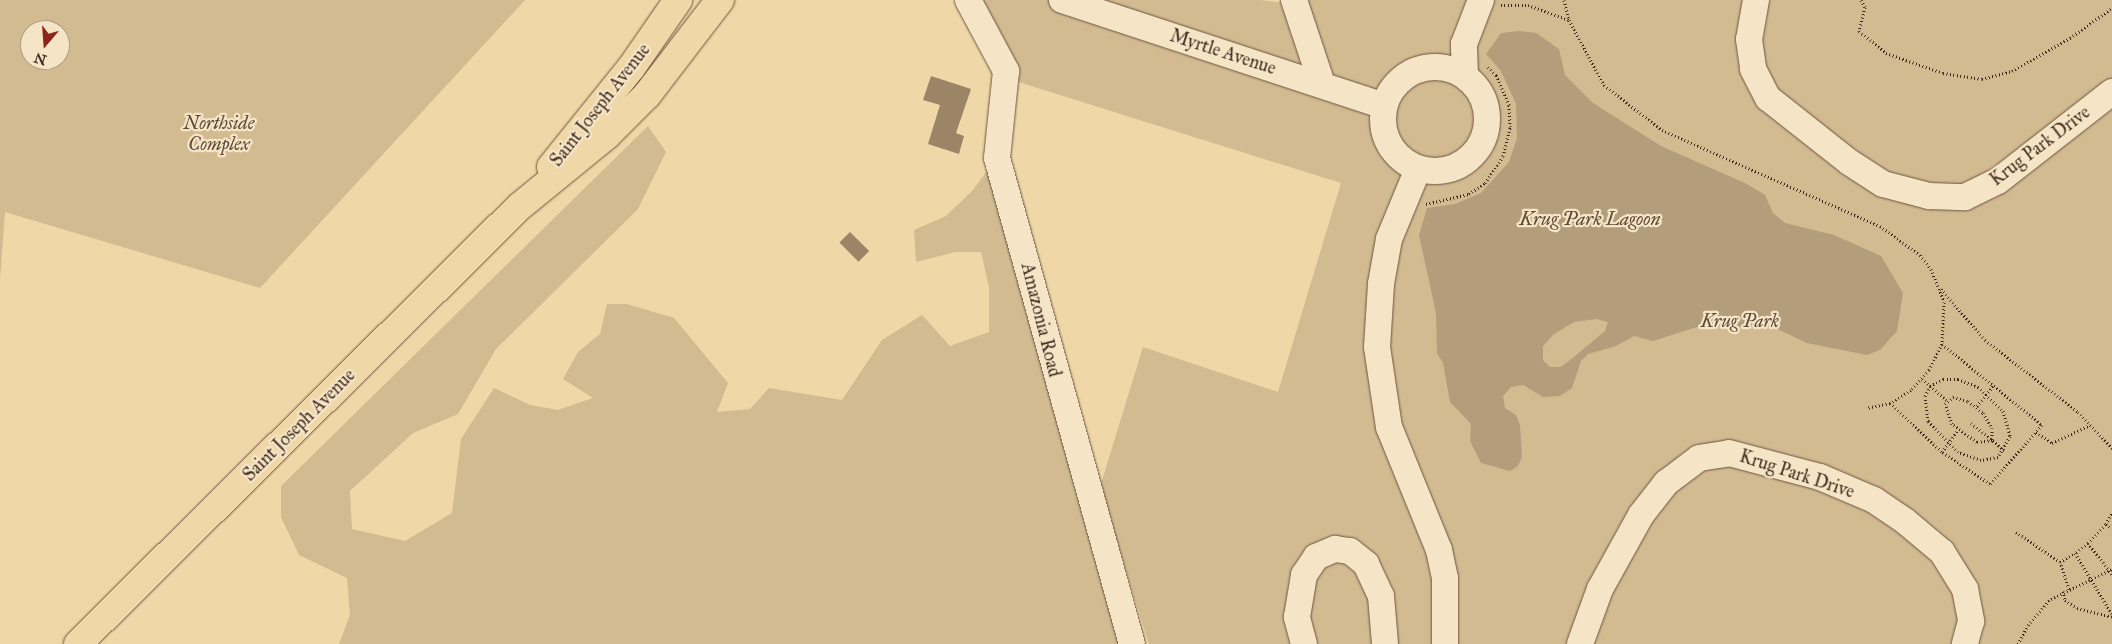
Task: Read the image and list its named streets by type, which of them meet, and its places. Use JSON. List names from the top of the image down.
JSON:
{
  "streets": {
    "main road": ["Saint Joseph Avenue"],
    "street": ["Myrtle Avenue", "Krug Park Drive", "Amazonia Road"]
  },
  "water": ["Krug Park Lagoon"],
  "parks": ["Northside Complex", "Krug Park"],
  "north": "bottom"
}
